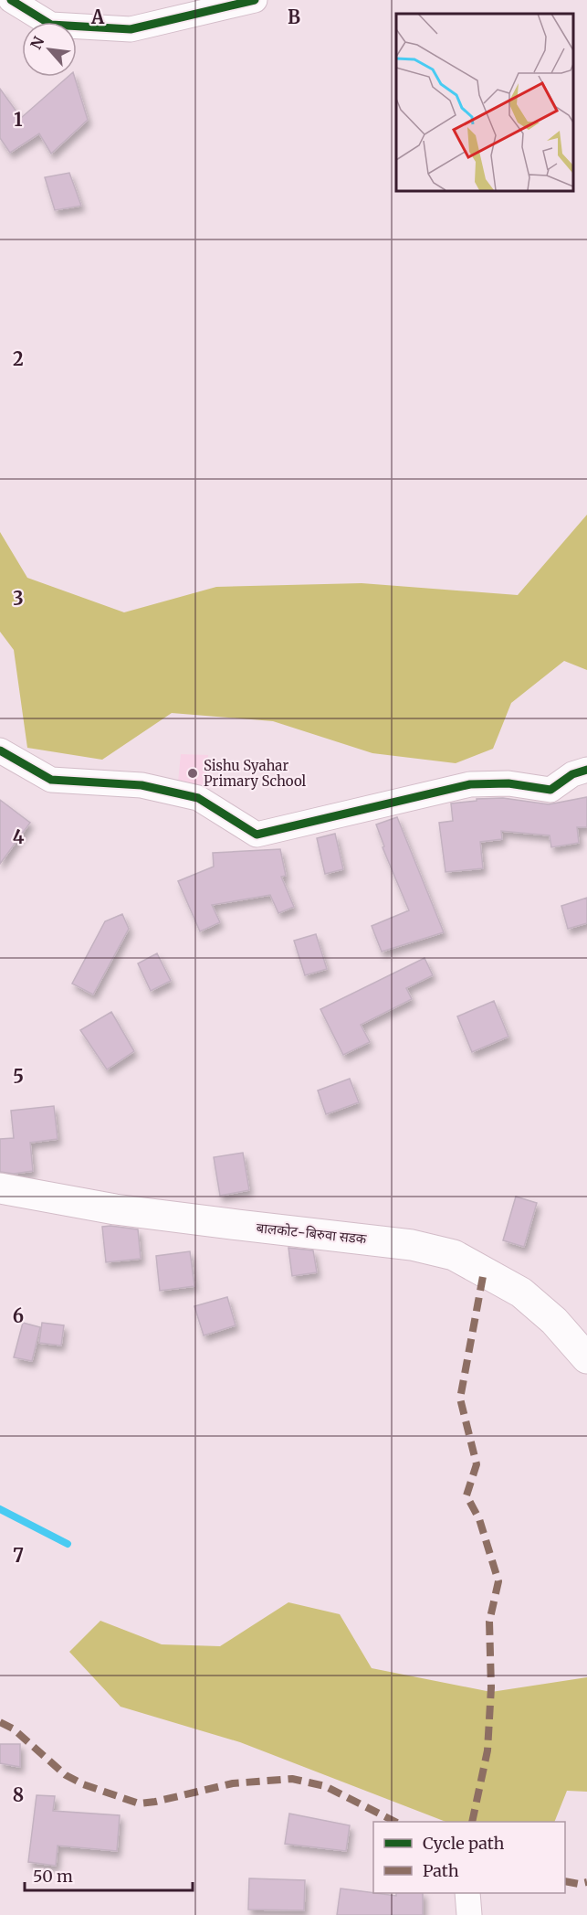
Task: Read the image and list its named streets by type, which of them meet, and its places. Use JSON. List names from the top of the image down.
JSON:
{
  "streets": {
    "main road": ["बालकोट-बिरुवा सडक"]
  },
  "places": ["Sishu Syahar Primary School"],
  "legend": ["Cycle path", "Path"],
  "scale_bar": "50 m",
  "north": "top left",
  "grid": {
    "columns": ["A", "B"],
    "rows": [
      "1",
      "2",
      "3",
      "4",
      "5",
      "6",
      "7",
      "8"
    ]
  }
}
